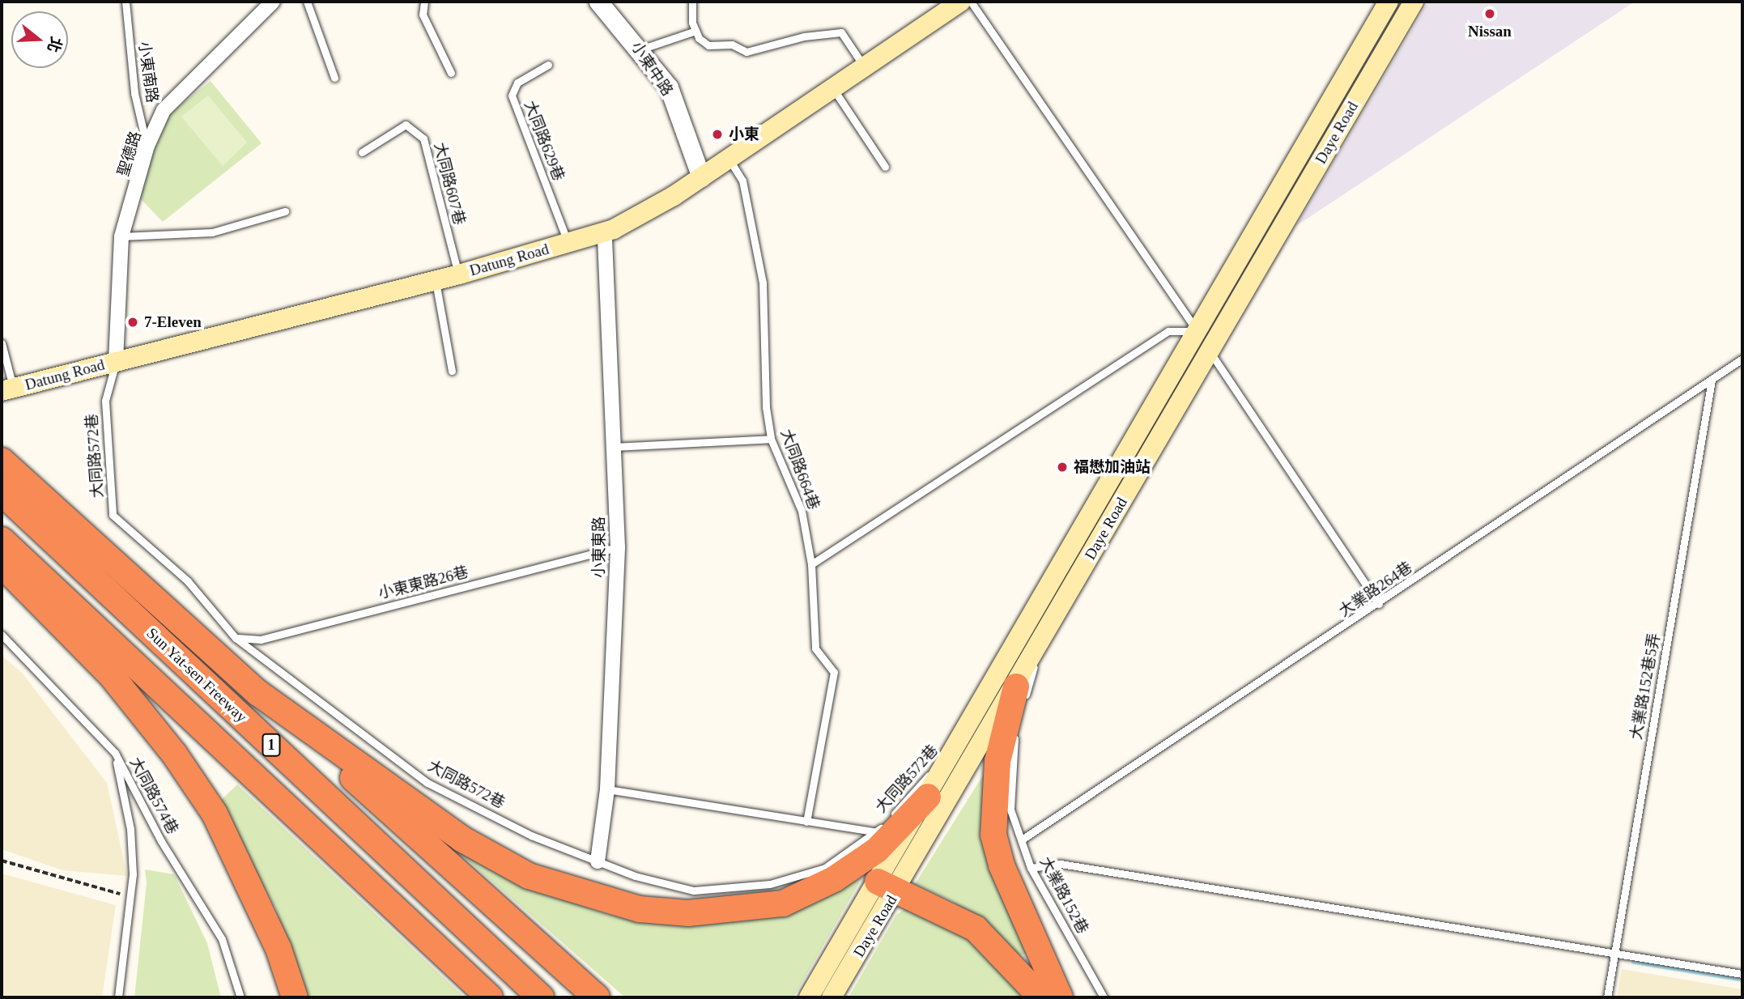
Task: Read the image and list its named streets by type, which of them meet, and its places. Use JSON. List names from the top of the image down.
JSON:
{
  "streets": {
    "highway": ["Sun Yat-sen Freeway", "1"],
    "main road": ["Daye Road", "Datung Road"],
    "street": ["小東中路", "聖德路", "小東東路"],
    "lane": [
      "小東南路",
      "大同路629巷",
      "大同路607巷",
      "大同路572巷",
      "大同路664巷",
      "小東東路26巷",
      "大業路264巷",
      "大業路152巷5弄",
      "大同路574巷",
      "大業路152巷"
    ]
  },
  "crossings": [
    ["小東中路", "Datung Road"],
    ["小東南路", "聖德路"],
    ["Daye Road", "大同路572巷"],
    ["大同路629巷", "Datung Road"],
    ["聖德路", "Datung Road"],
    ["聖德路", "大同路572巷"],
    ["大同路607巷", "Datung Road"],
    ["Datung Road", "大同路572巷"],
    ["Datung Road", "大同路664巷"],
    ["Datung Road", "小東東路"],
    ["大同路572巷", "小東東路"],
    ["大同路572巷", "小東東路26巷"],
    ["小東東路", "小東東路26巷"],
    ["大業路264巷", "大業路152巷5弄"],
    ["大業路264巷", "大業路152巷"]
  ],
  "places": [
    "Nissan",
    "小東",
    "7-Eleven",
    "福懋加油站"
  ],
  "north": "right"
}
